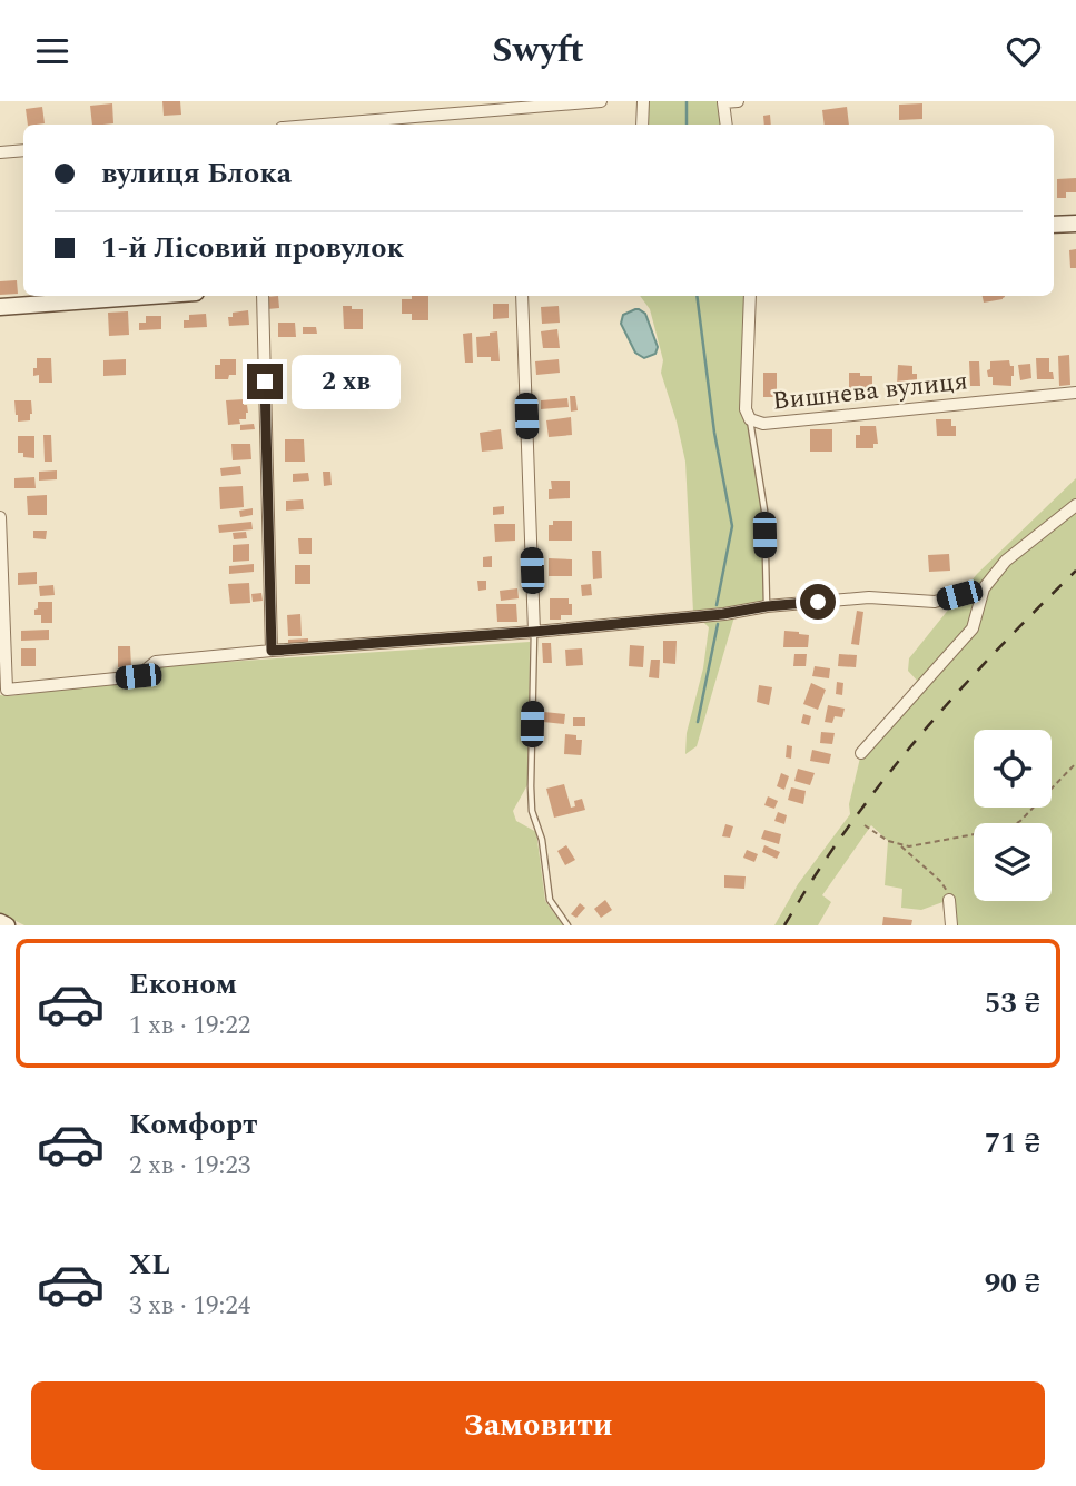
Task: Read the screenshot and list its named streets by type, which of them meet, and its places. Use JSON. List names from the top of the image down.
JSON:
{
  "streets": {
    "street": ["Вишнева вулиця"]
  },
  "page": {
    "header": "Swyft",
    "banner": ["вулиця Блока", "1-й Лісовий провулок"],
    "bubble": "2 хв",
    "list": [
      {
        "name": "Економ",
        "note": "1 хв · 19:22",
        "value": "53 ₴"
      },
      {
        "name": "Комфорт",
        "note": "2 хв · 19:23",
        "value": "71 ₴"
      },
      {
        "name": "XL",
        "note": "3 хв · 19:24",
        "value": "90 ₴"
      }
    ],
    "buttons": "Замовити"
  }
}
